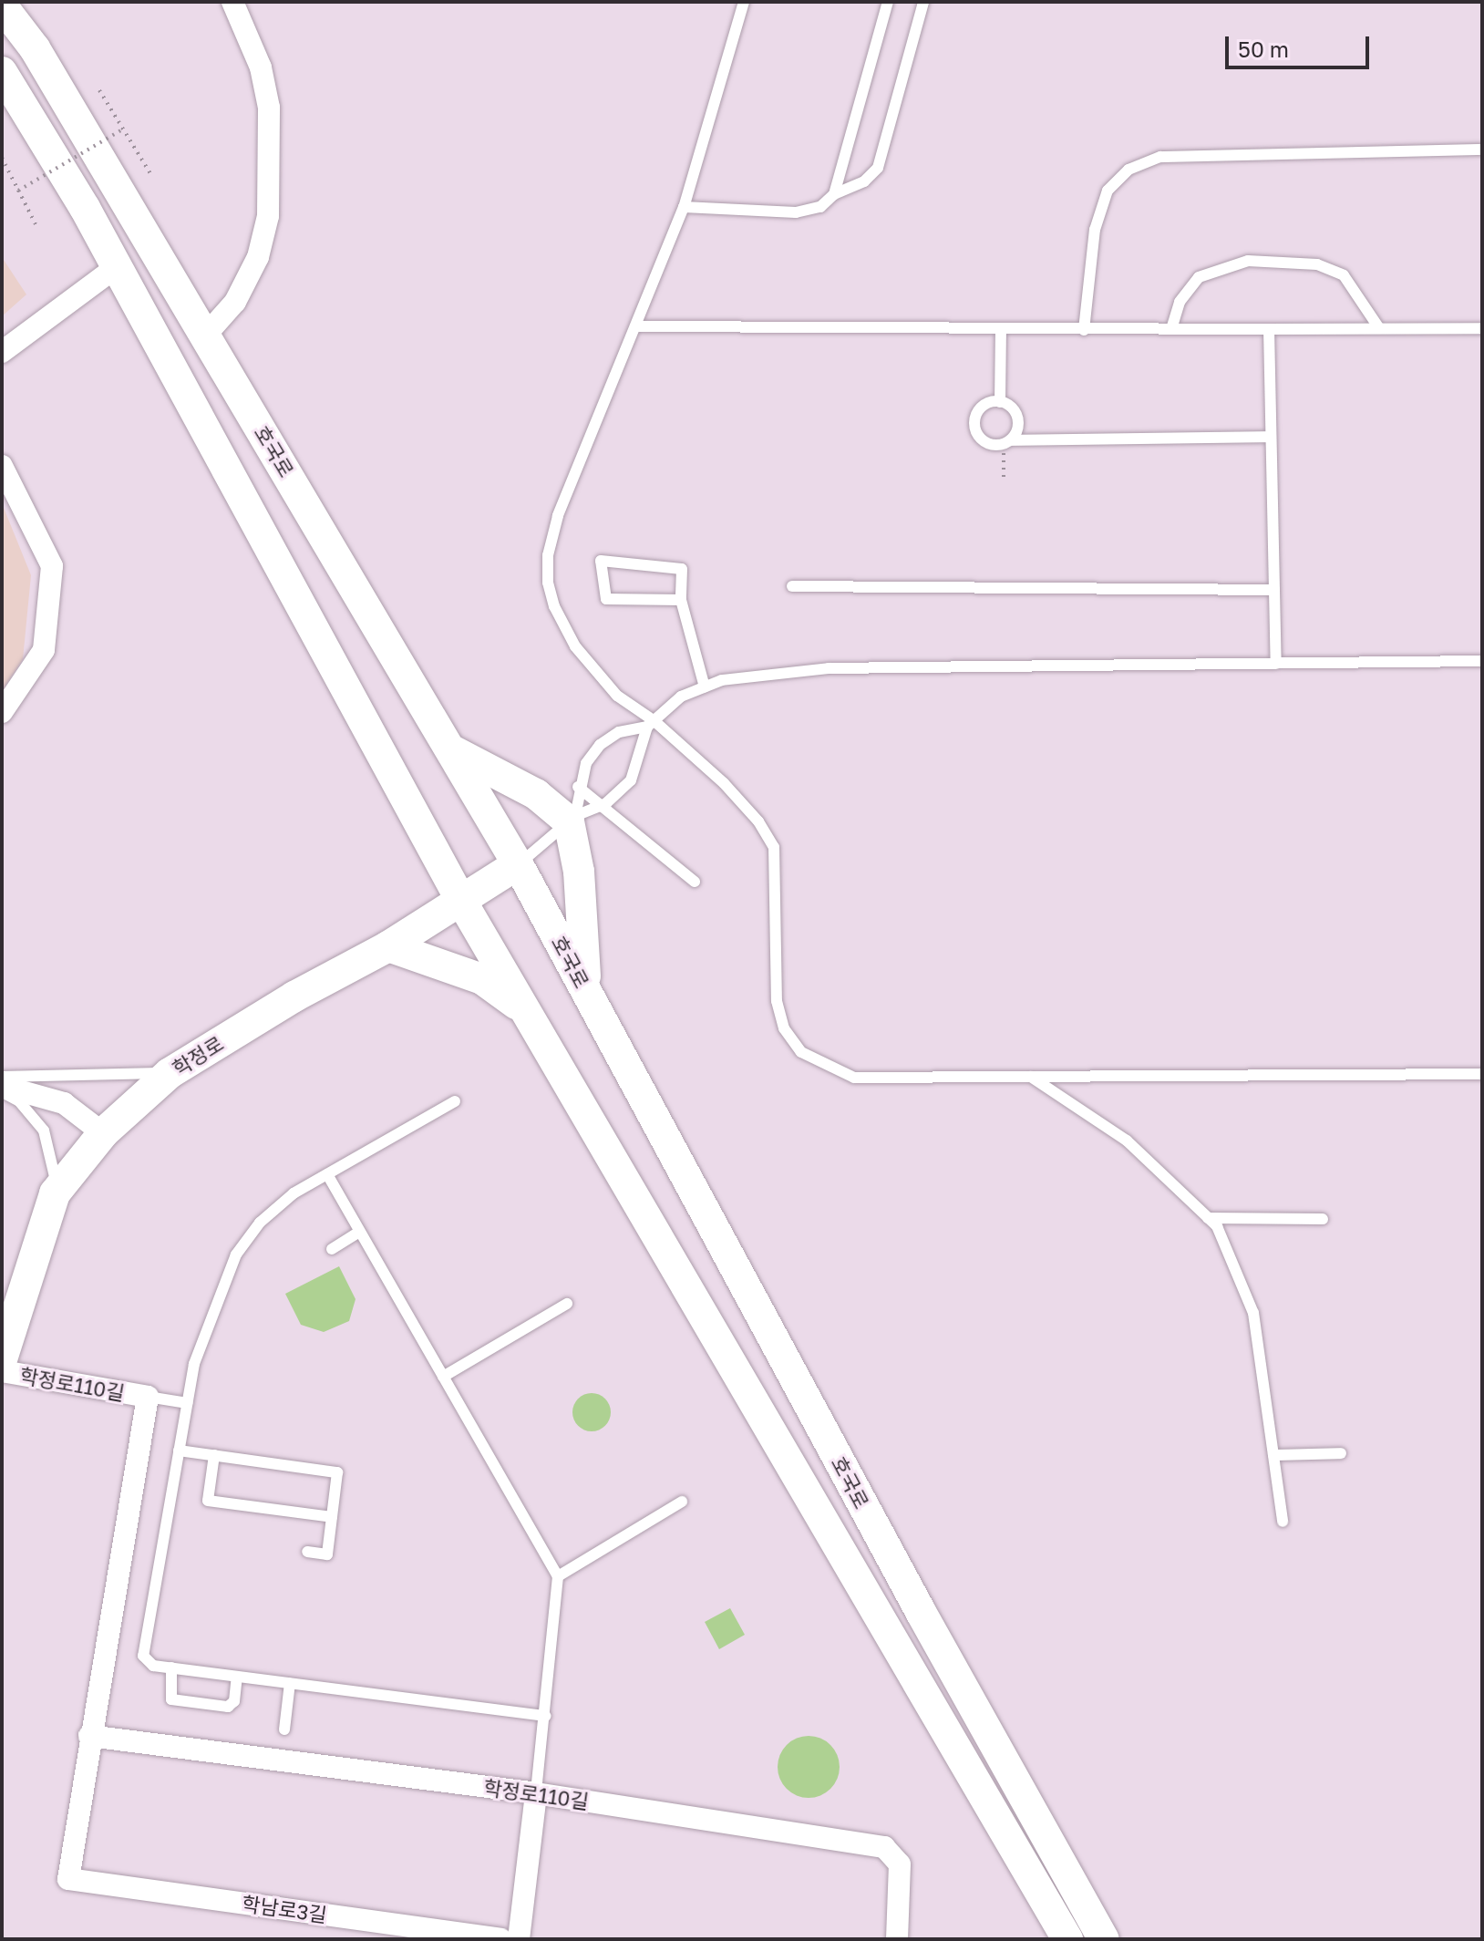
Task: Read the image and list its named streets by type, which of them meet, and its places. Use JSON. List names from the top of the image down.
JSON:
{
  "streets": {
    "main road": ["호국로", "학정로"],
    "street": ["학정로110길", "학남로3길"]
  },
  "crossings": [
    ["호국로", "학정로"],
    ["학정로110길", "학남로3길"]
  ],
  "scale_bar": "50 m"
}
